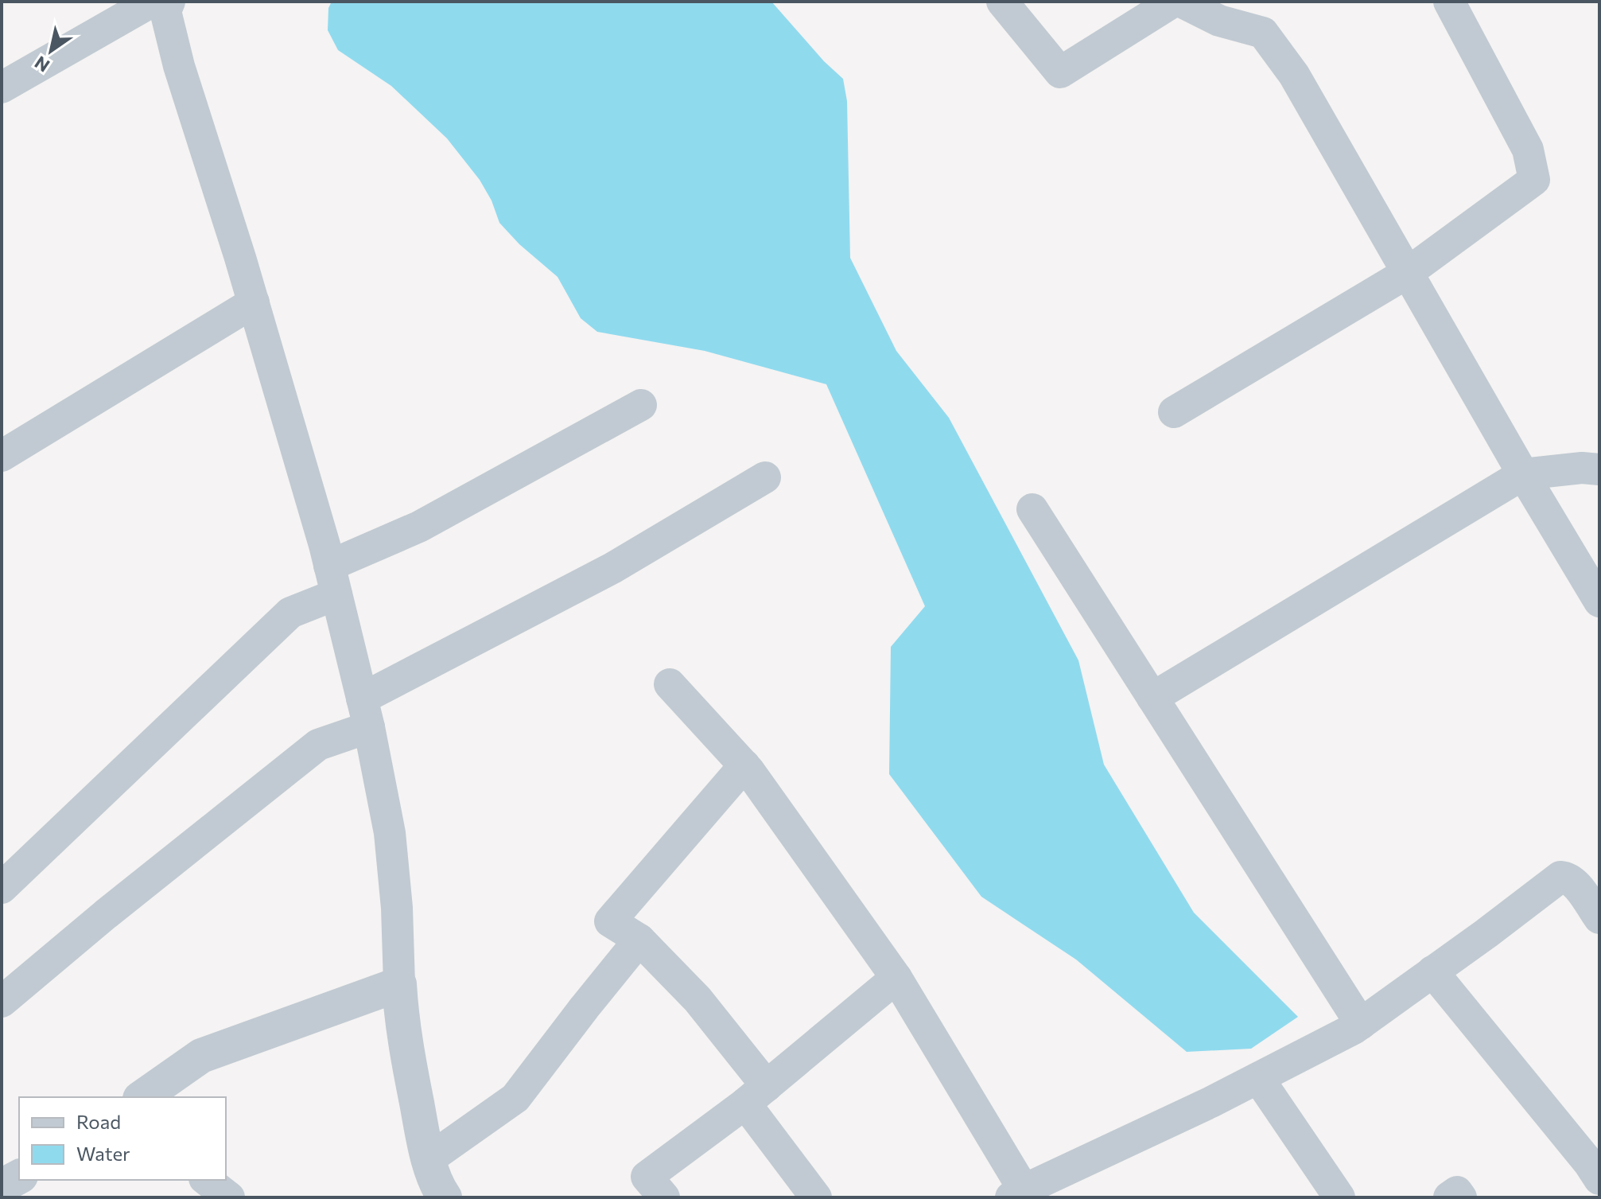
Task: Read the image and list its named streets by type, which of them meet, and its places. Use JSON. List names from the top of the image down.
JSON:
{
  "legend": ["Road", "Water"],
  "north": "bottom left"
}
